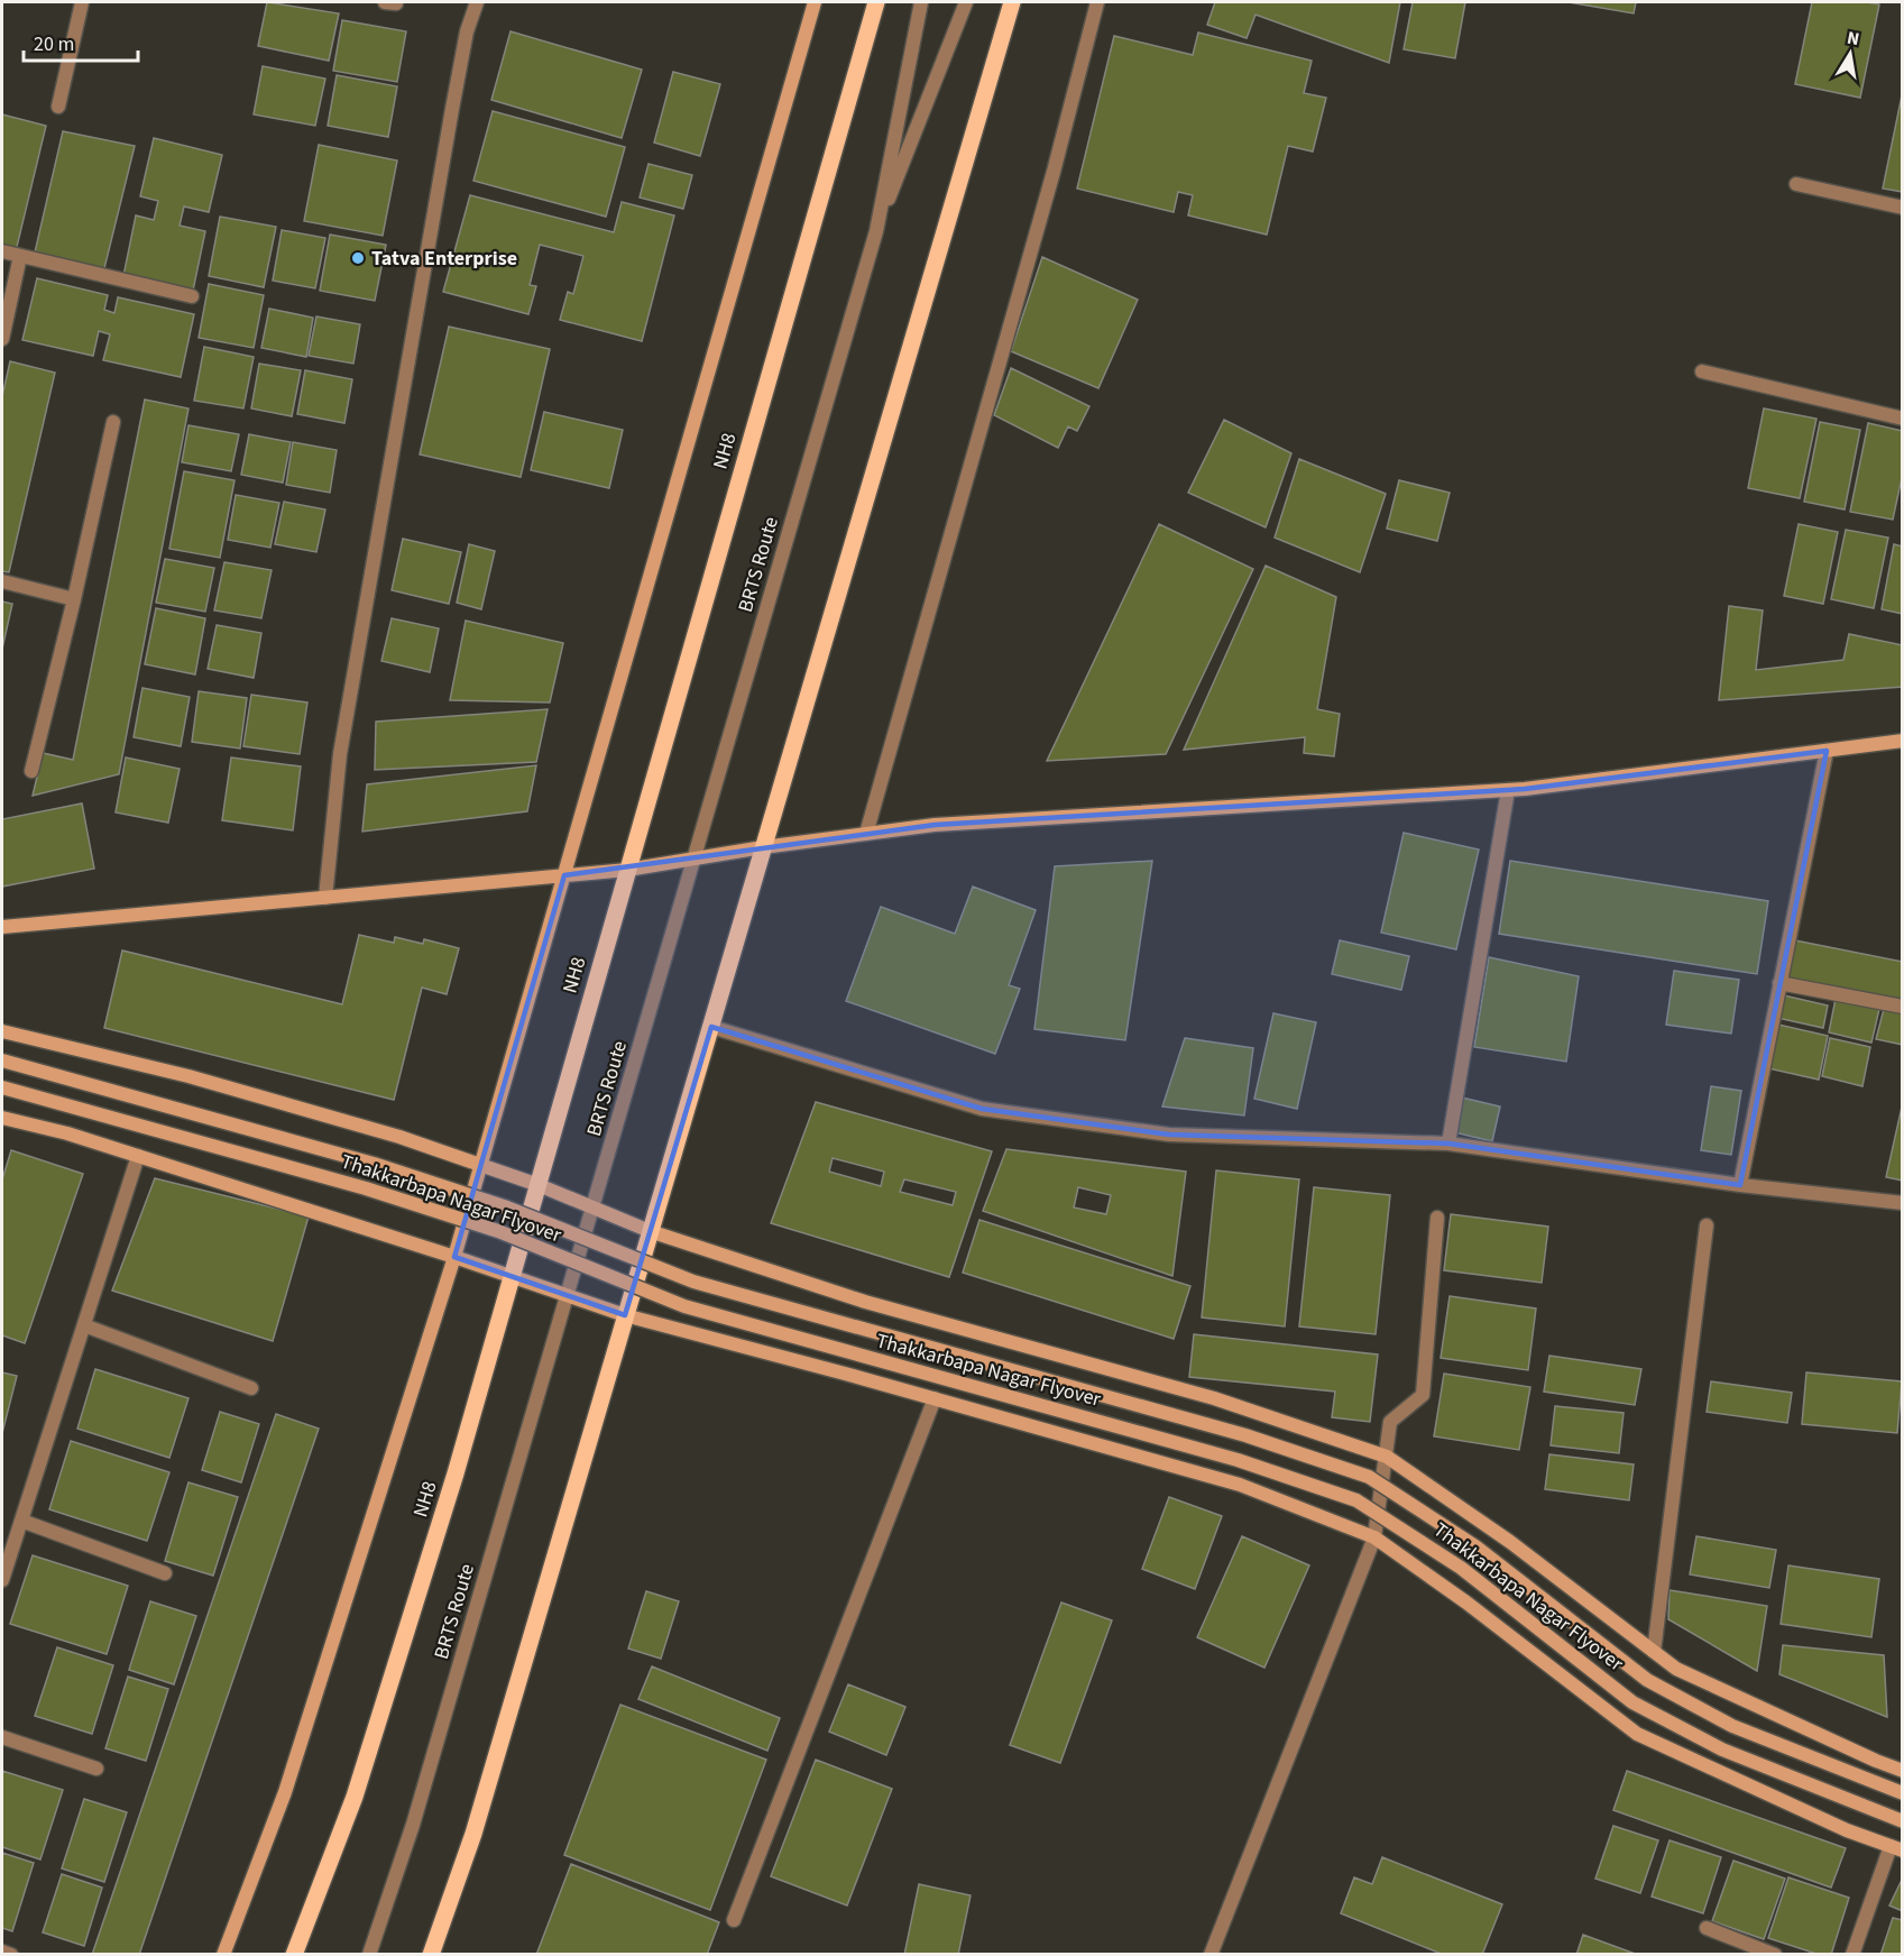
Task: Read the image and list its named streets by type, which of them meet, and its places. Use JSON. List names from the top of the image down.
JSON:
{
  "streets": {
    "main road": ["NH8"],
    "street": ["BRTS Route", "Thakkarbapa Nagar Flyover"]
  },
  "places": ["Tatva Enterprise"],
  "scale_bar": "20 m",
  "north": "top"
}
